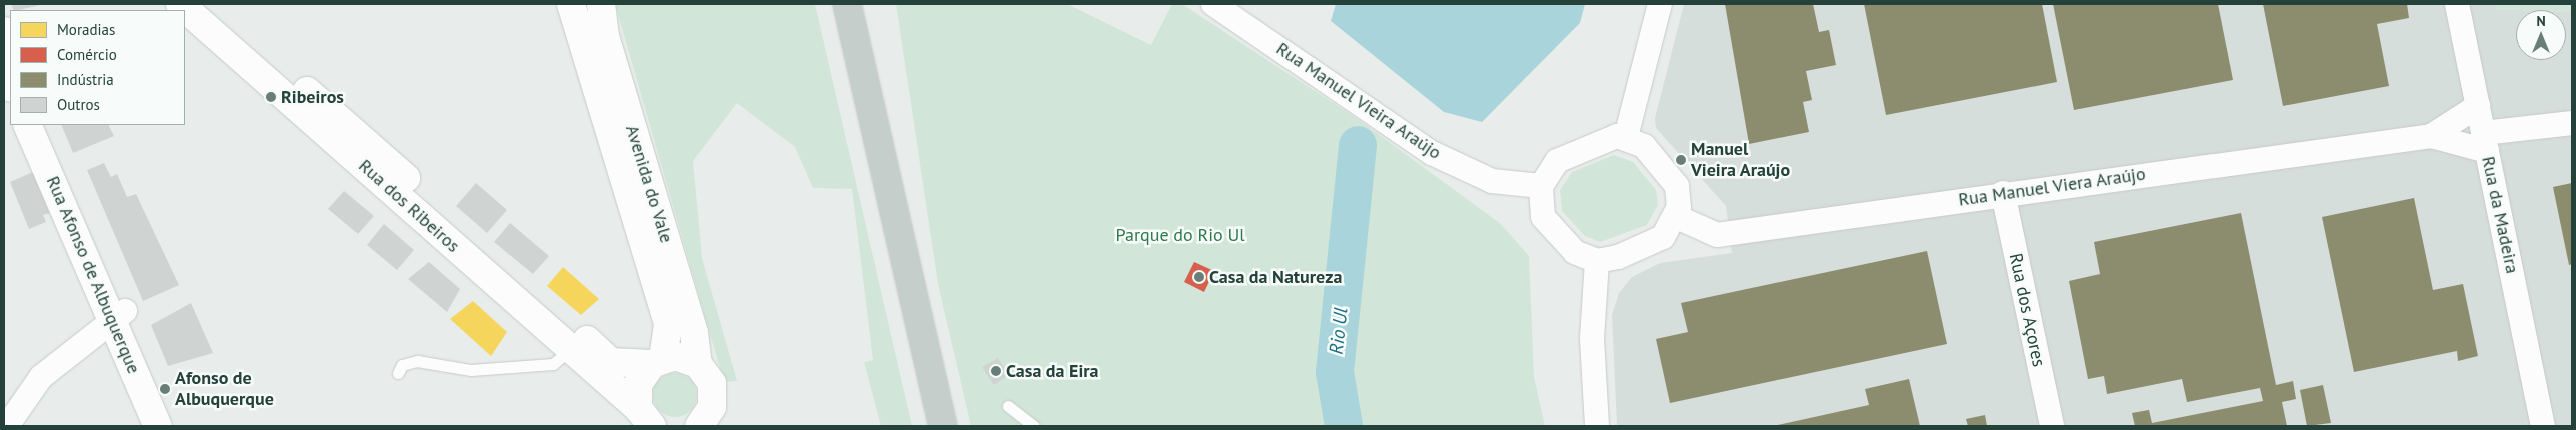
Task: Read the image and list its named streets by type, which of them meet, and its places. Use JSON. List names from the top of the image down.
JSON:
{
  "streets": {
    "street": [
      "Rua Manuel Vieira Araújo",
      "Avenida do Vale",
      "Rua Manuel Viera Araújo",
      "Rua dos Ribeiros",
      "Rua da Madeira",
      "Rua Afonso de Albuquerque",
      "Rua dos Açores"
    ]
  },
  "crossings": [
    ["Rua Manuel Vieira Araújo", "Rua Manuel Viera Araújo"],
    ["Avenida do Vale", "Rua dos Ribeiros"],
    ["Rua Manuel Viera Araújo", "Rua da Madeira"],
    ["Rua Manuel Viera Araújo", "Rua dos Açores"]
  ],
  "water": ["Rio Ul"],
  "parks": ["Parque do Rio Ul"],
  "places": [
    "Ribeiros",
    "Manuel Vieira Araújo",
    "Casa da Natureza",
    "Casa da Eira",
    "Afonso de Albuquerque"
  ],
  "legend": [
    "Moradias",
    "Comércio",
    "Indústria",
    "Outros"
  ],
  "north": "top"
}
